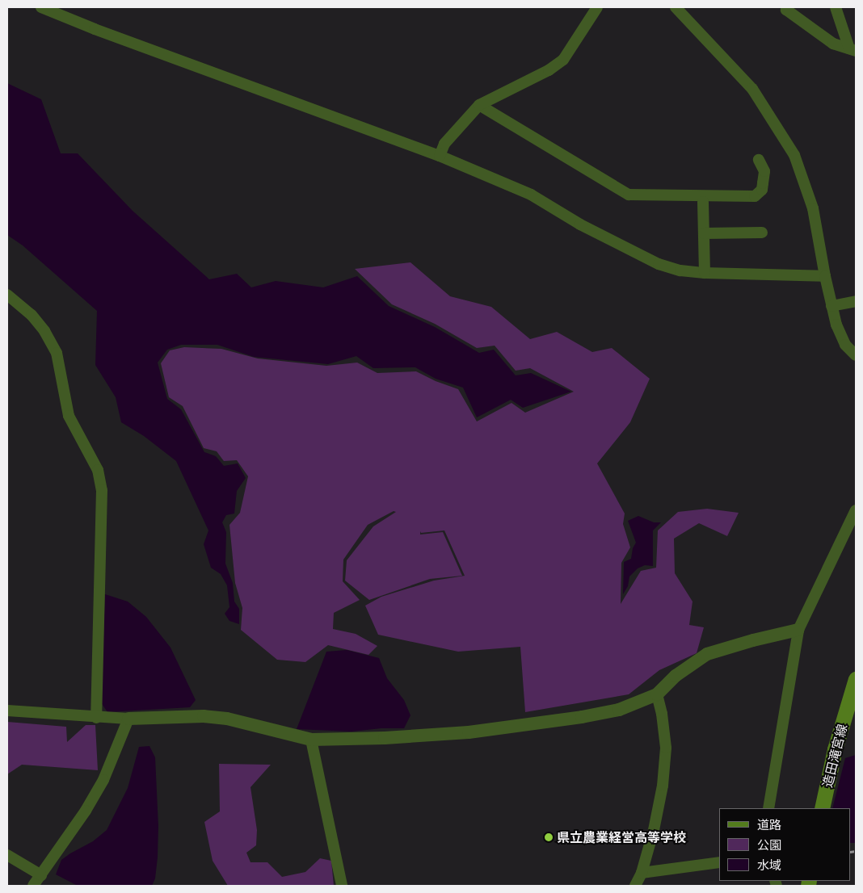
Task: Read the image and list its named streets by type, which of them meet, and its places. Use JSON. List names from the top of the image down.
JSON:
{
  "streets": {
    "main road": ["造田滝宮線"]
  },
  "places": ["県立農業経営高等学校"],
  "legend": ["道路", "公園", "水域"]
}
